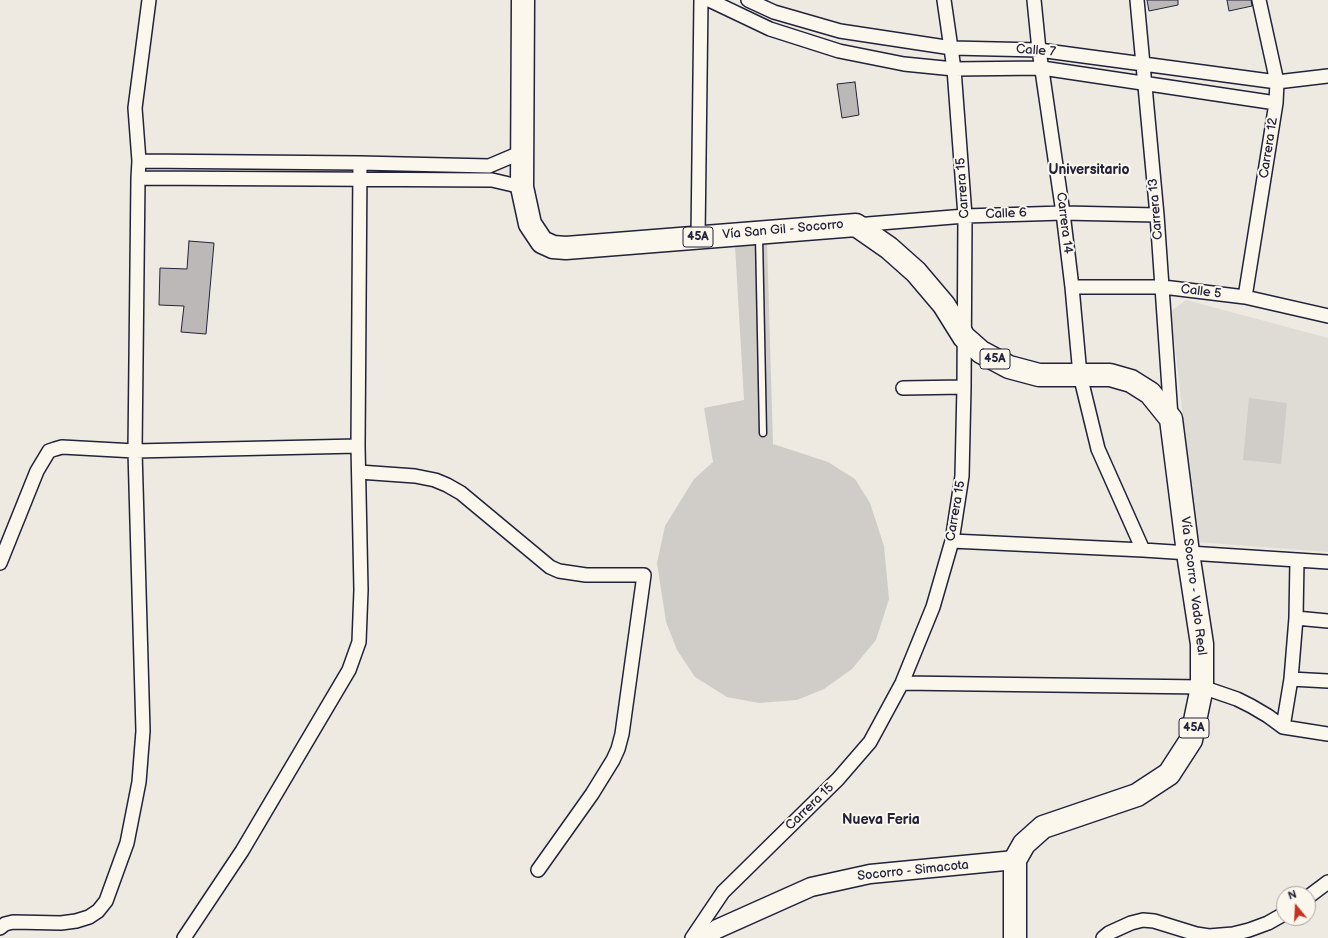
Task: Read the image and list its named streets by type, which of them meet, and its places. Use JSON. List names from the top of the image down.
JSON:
{
  "streets": {
    "highway": ["Vía San Gil - Socorro", "45A", "Vía Socorro - Vado Real"],
    "street": [
      "Calle 7",
      "Carrera 12",
      "Carrera 15",
      "Carrera 13",
      "Calle 6",
      "Carrera 14",
      "Calle 5",
      "Socorro - Simacota"
    ]
  },
  "crossings": [
    ["Calle 7", "Carrera 12"],
    ["Calle 7", "Carrera 15"],
    ["Calle 7", "Carrera 13"],
    ["Calle 7", "Carrera 14"],
    ["Carrera 12", "Calle 5"],
    ["Carrera 15", "Calle 6"],
    ["Carrera 15", "Vía San Gil - Socorro"],
    ["Carrera 13", "Calle 6"],
    ["Carrera 13", "Vía San Gil - Socorro"],
    ["Carrera 13", "Calle 5"],
    ["Carrera 13", "Vía Socorro - Vado Real"],
    ["Calle 6", "Carrera 14"],
    ["Calle 6", "Vía San Gil - Socorro"],
    ["Carrera 14", "Vía San Gil - Socorro"],
    ["Carrera 14", "Calle 5"],
    ["Vía San Gil - Socorro", "Vía Socorro - Vado Real"],
    ["Vía Socorro - Vado Real", "Socorro - Simacota"]
  ],
  "districts": ["Universitario", "Nueva Feria"],
  "north": "top"
}
